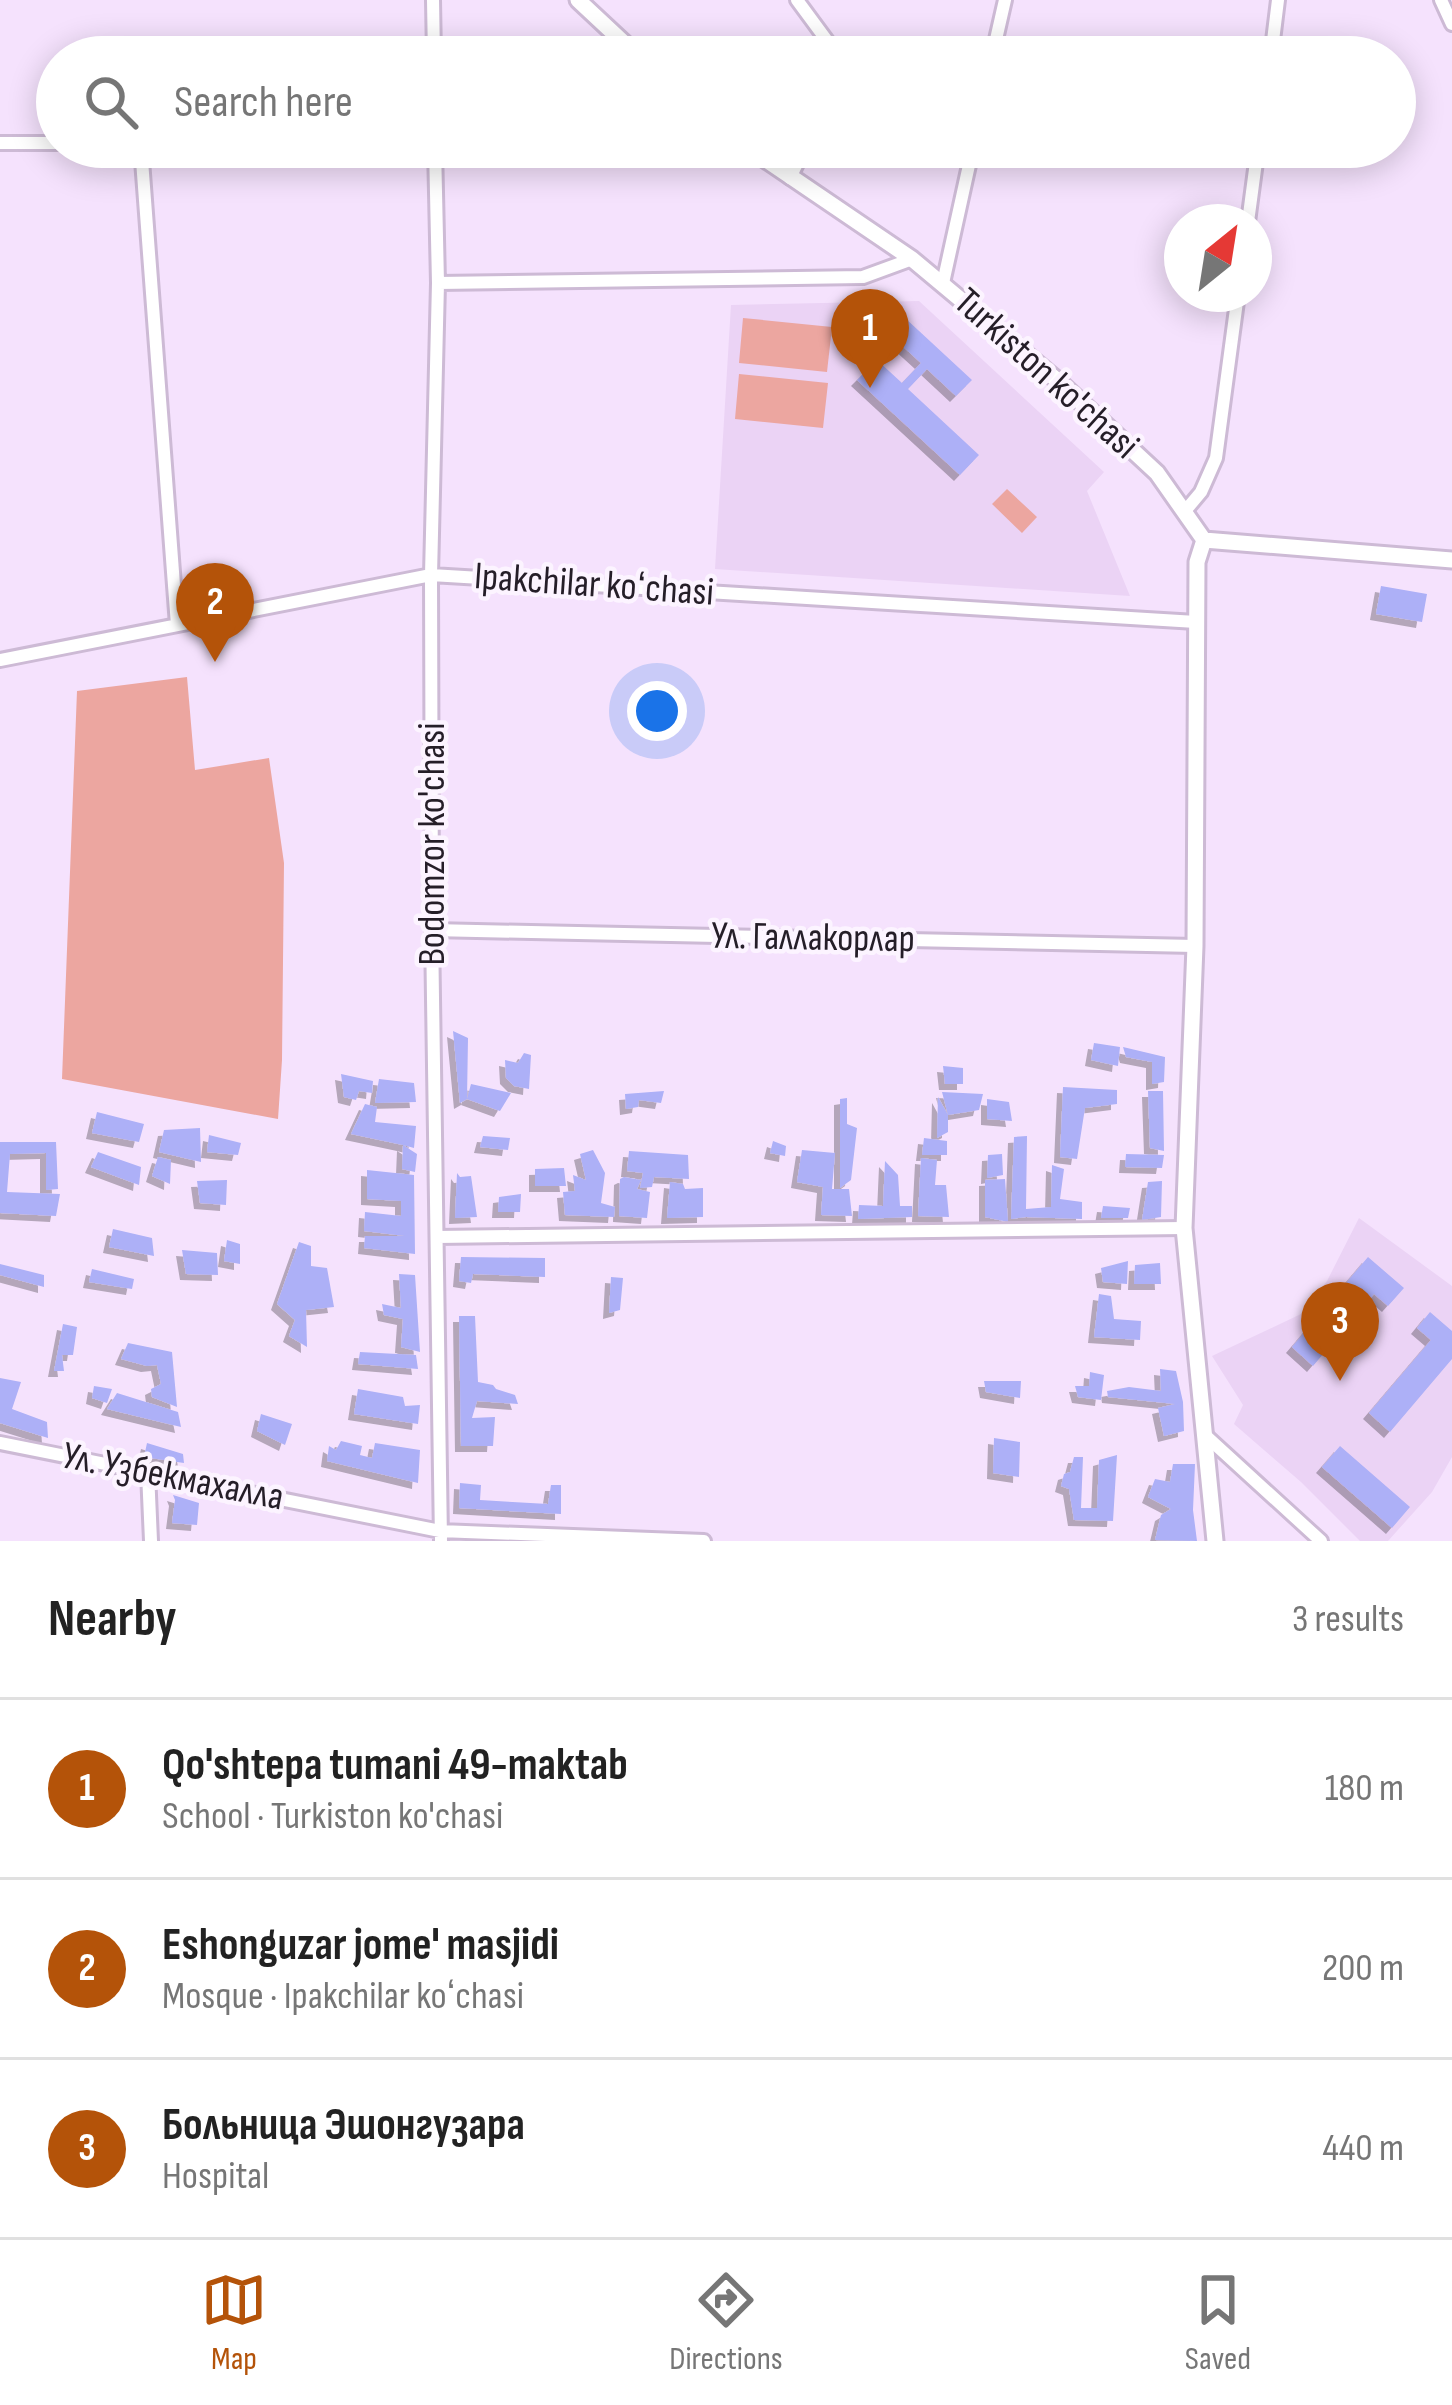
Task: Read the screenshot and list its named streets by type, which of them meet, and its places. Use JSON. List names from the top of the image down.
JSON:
{
  "streets": {
    "street": [
      "Turkiston ko'chasi",
      "Ipakchilar koʻchasi",
      "Bodomzor ko'chasi",
      "Ул. Галлакорлар",
      "Ул. Узбекмахалла"
    ]
  },
  "crossings": [
    ["Ipakchilar koʻchasi", "Bodomzor ko'chasi"],
    ["Bodomzor ko'chasi", "Ул. Галлакорлар"],
    ["Bodomzor ko'chasi", "Ул. Узбекмахалла"]
  ],
  "north": "top right",
  "page": {
    "search": "Search here",
    "pins": ["1", "2", "3"],
    "heading": ["Nearby", "3 results"],
    "list": [
      {
        "mark": "1",
        "name": "Qo'shtepa tumani 49-maktab",
        "note": "School · Turkiston ko'chasi",
        "value": "180 m"
      },
      {
        "mark": "2",
        "name": "Eshonguzar jome' masjidi",
        "note": "Mosque · Ipakchilar koʻchasi",
        "value": "200 m"
      },
      {
        "mark": "3",
        "name": "Больница Эшонгузара",
        "note": "Hospital",
        "value": "440 m"
      }
    ],
    "nav": ["Map", "Directions", "Saved"]
  }
}
